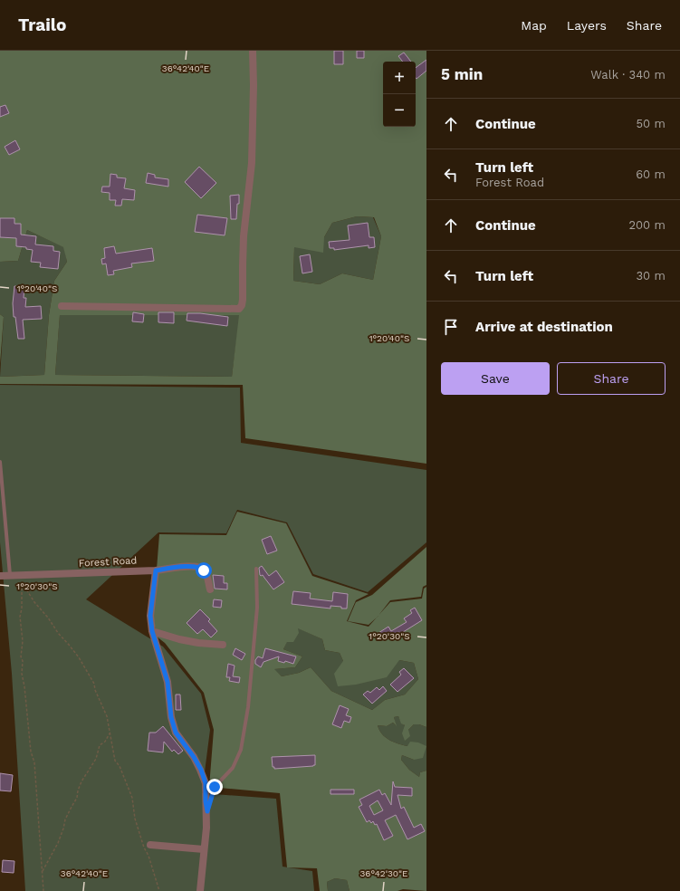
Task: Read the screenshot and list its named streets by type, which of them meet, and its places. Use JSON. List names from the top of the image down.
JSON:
{
  "streets": {
    "street": ["Forest Road"]
  },
  "page": {
    "header": "Trailo",
    "nav": ["Map", "Layers", "Share"],
    "heading": ["5 min", "Walk · 340 m"],
    "map_buttons": ["+", "−"],
    "list": [
      ["Continue", "50 m"],
      ["Turn left", "Forest Road", "60 m"],
      ["Continue", "200 m"],
      ["Turn left", "30 m"],
      "Arrive at destination"
    ],
    "buttons": ["Save", "Share"]
  },
  "coordinates": [
    "36°42'40\"E",
    "1°20'40\"S",
    "1°20'30\"S",
    "36°42'30\"E"
  ]
}
